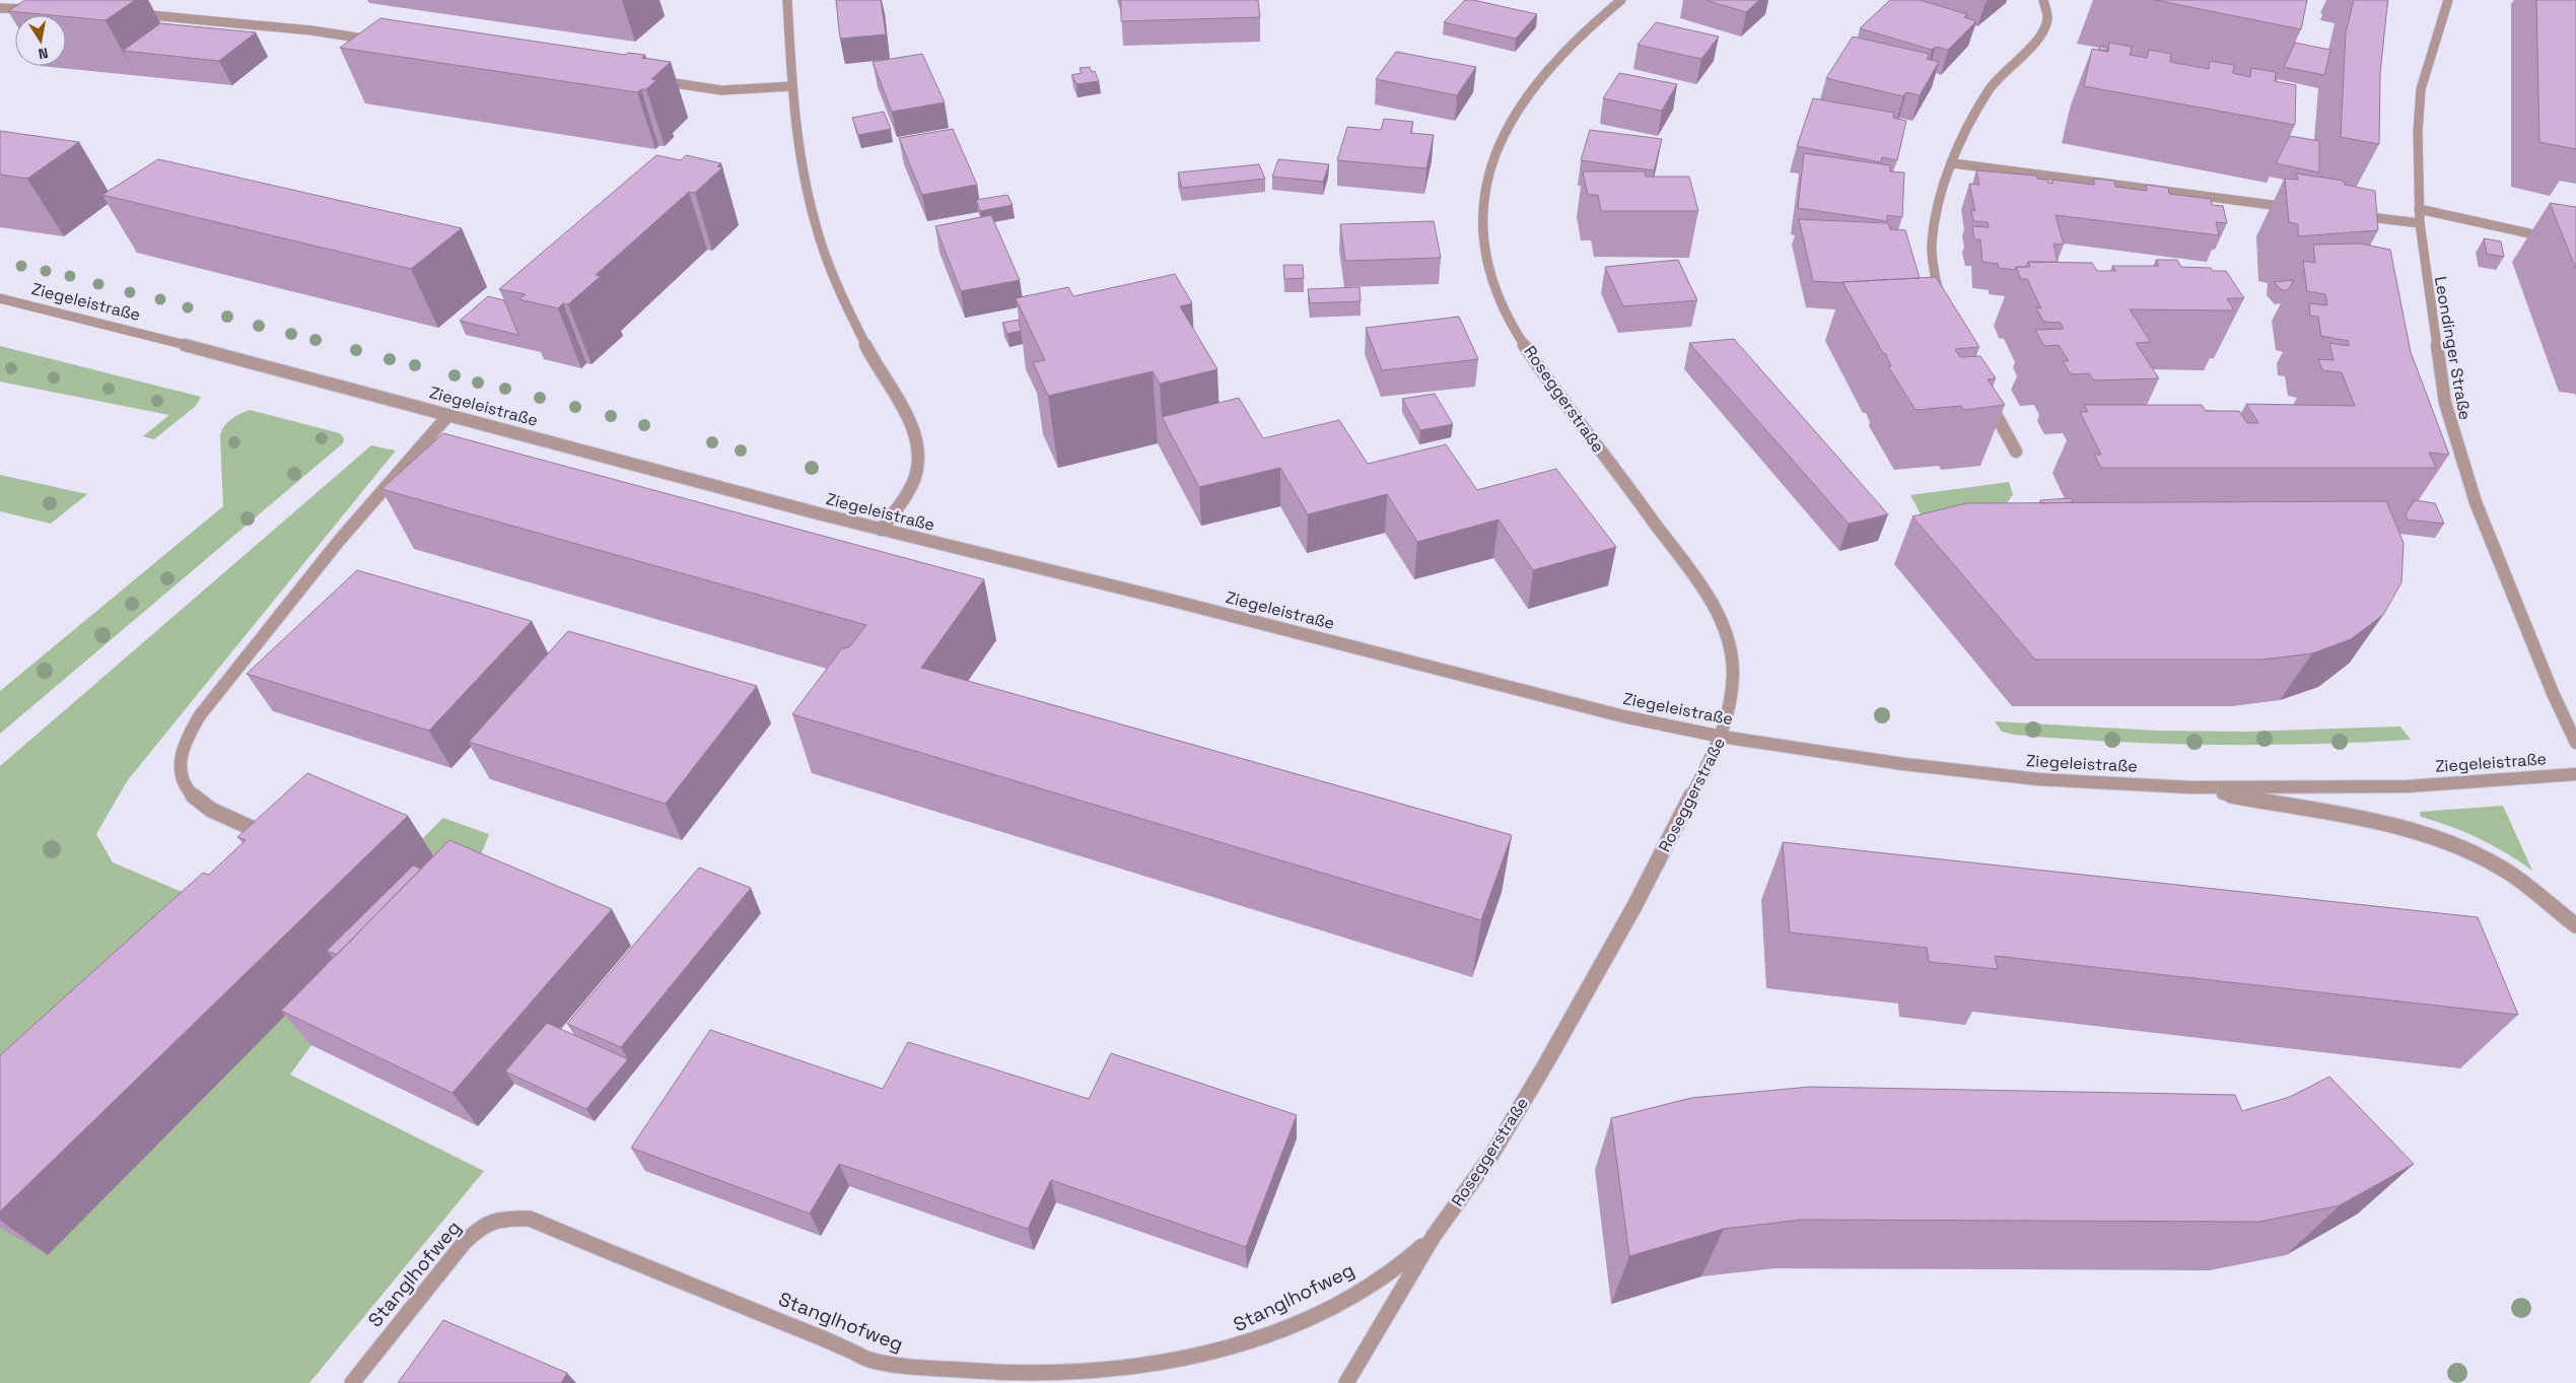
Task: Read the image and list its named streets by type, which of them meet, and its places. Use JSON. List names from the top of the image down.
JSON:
{
  "streets": {
    "street": [
      "Ziegeleistraße",
      "Leondinger Straße",
      "Roseggerstraße",
      "Stanglhofweg"
    ]
  },
  "crossings": [
    ["Ziegeleistraße", "Roseggerstraße"],
    ["Roseggerstraße", "Stanglhofweg"]
  ],
  "north": "bottom"
}
